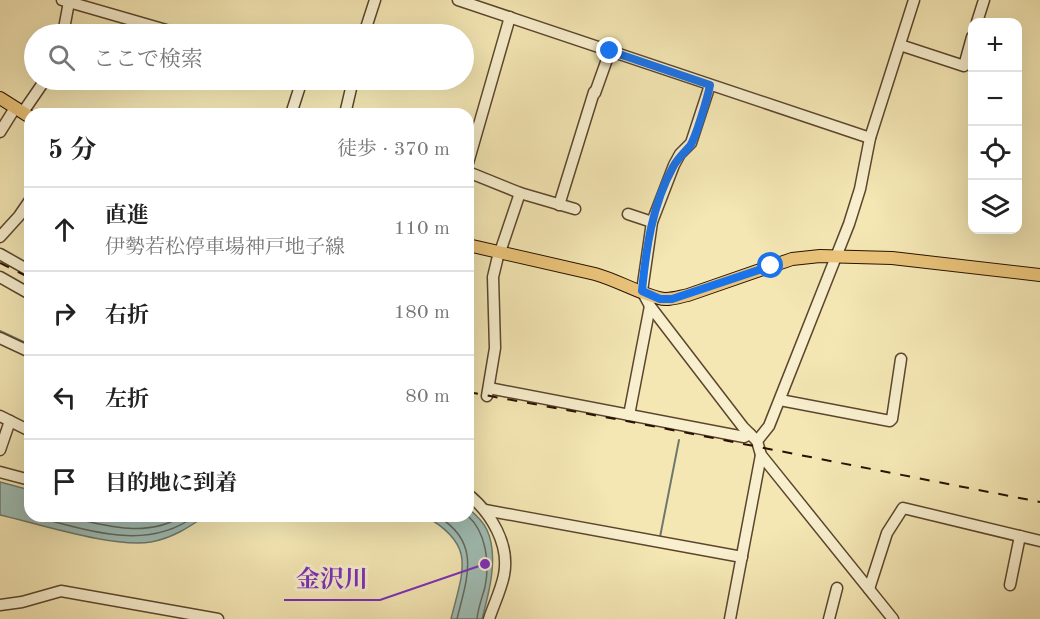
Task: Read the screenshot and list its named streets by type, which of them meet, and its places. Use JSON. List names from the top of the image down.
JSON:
{
  "places": ["金沢川"],
  "page": {
    "map_buttons": ["+", "−"],
    "search": "ここで検索",
    "heading": ["5 分", "徒歩 · 370 m"],
    "list": [
      ["直進", "伊勢若松停車場神戸地子線", "110 m"],
      ["右折", "180 m"],
      ["左折", "80 m"],
      "目的地に到着"
    ]
  }
}
